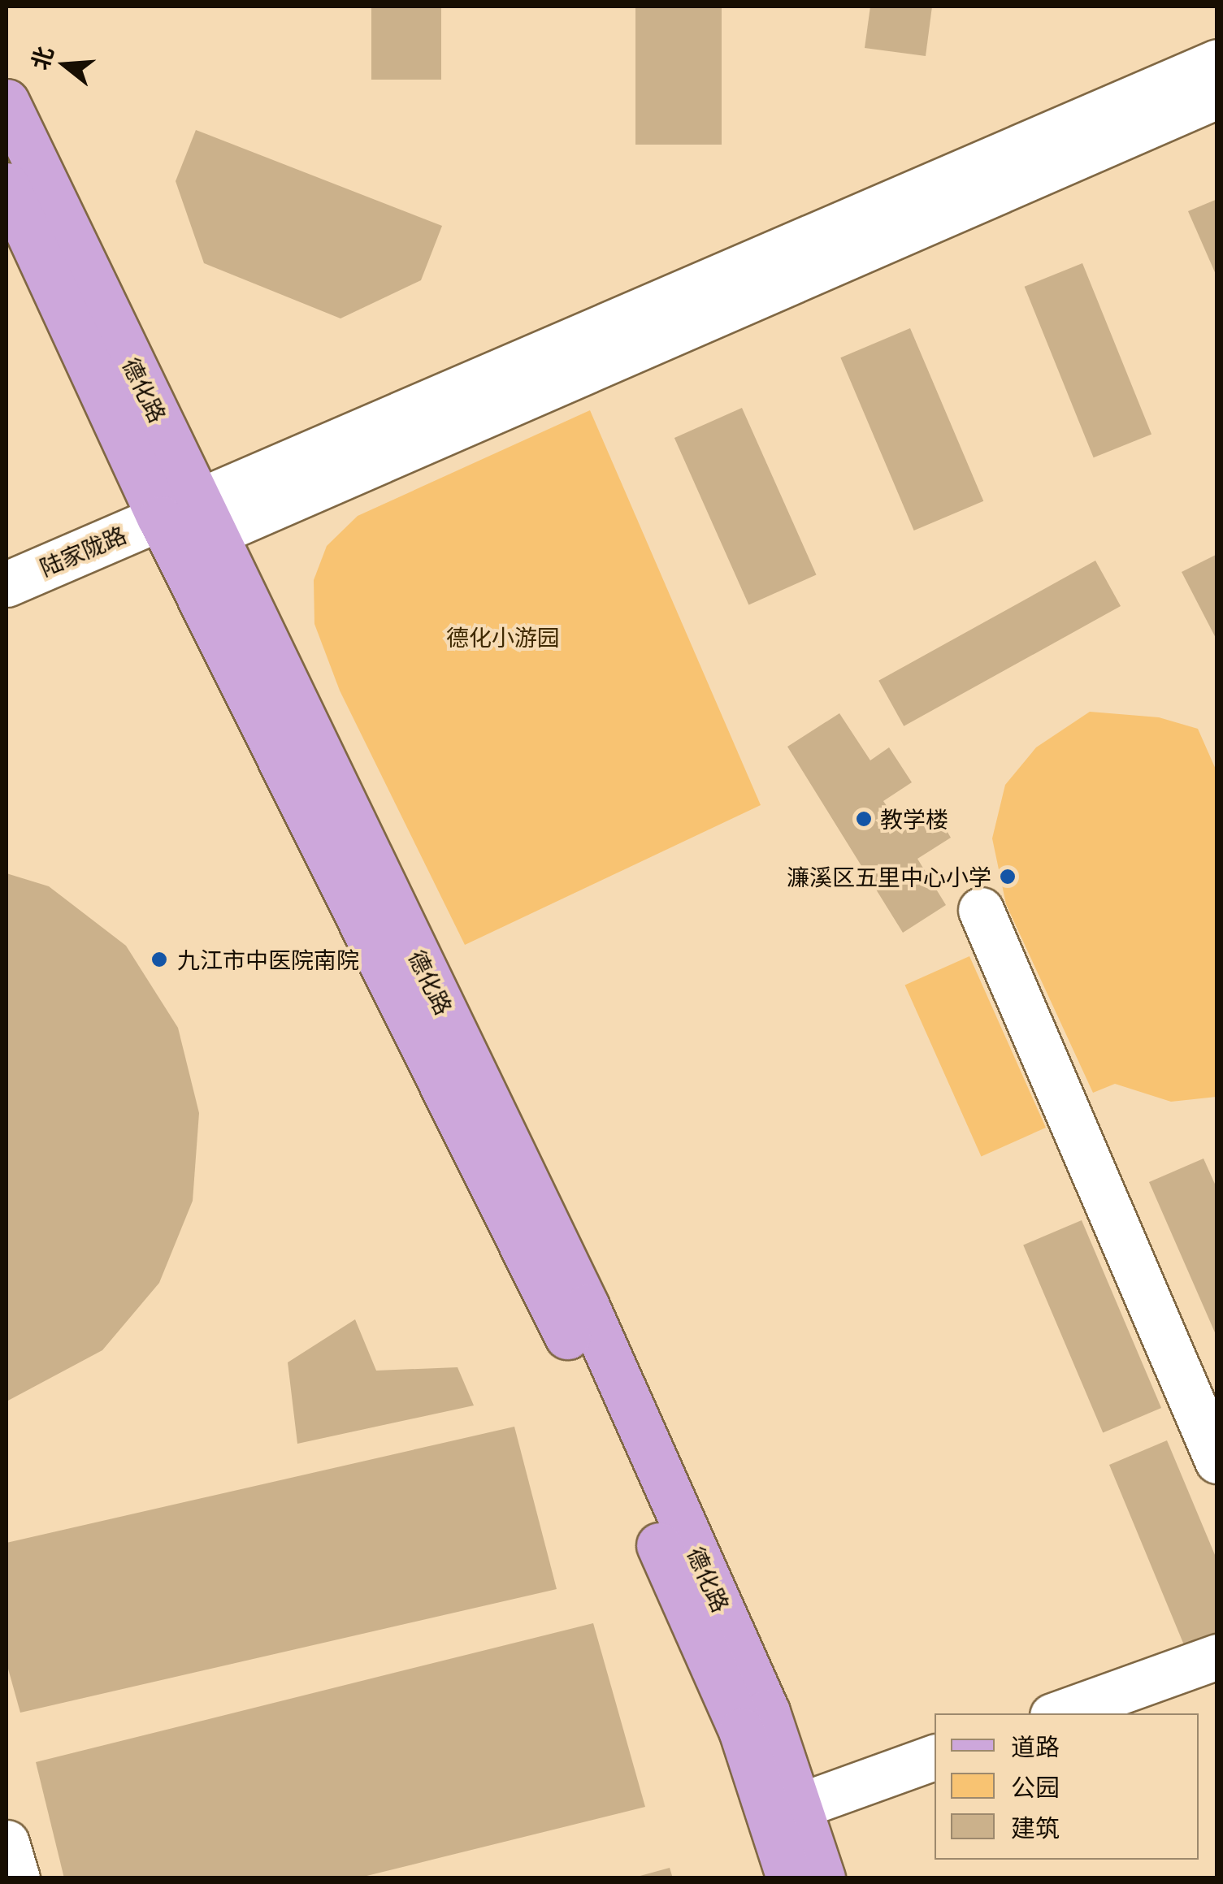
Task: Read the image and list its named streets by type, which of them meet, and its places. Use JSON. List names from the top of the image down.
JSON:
{
  "streets": {
    "main road": ["德化路"],
    "street": ["陆家陇路"]
  },
  "crossings": [
    ["德化路", "陆家陇路"]
  ],
  "parks": ["德化小游园"],
  "places": ["教学楼", "濂溪区五里中心小学", "九江市中医院南院"],
  "legend": ["道路", "公园", "建筑"],
  "north": "left"
}
